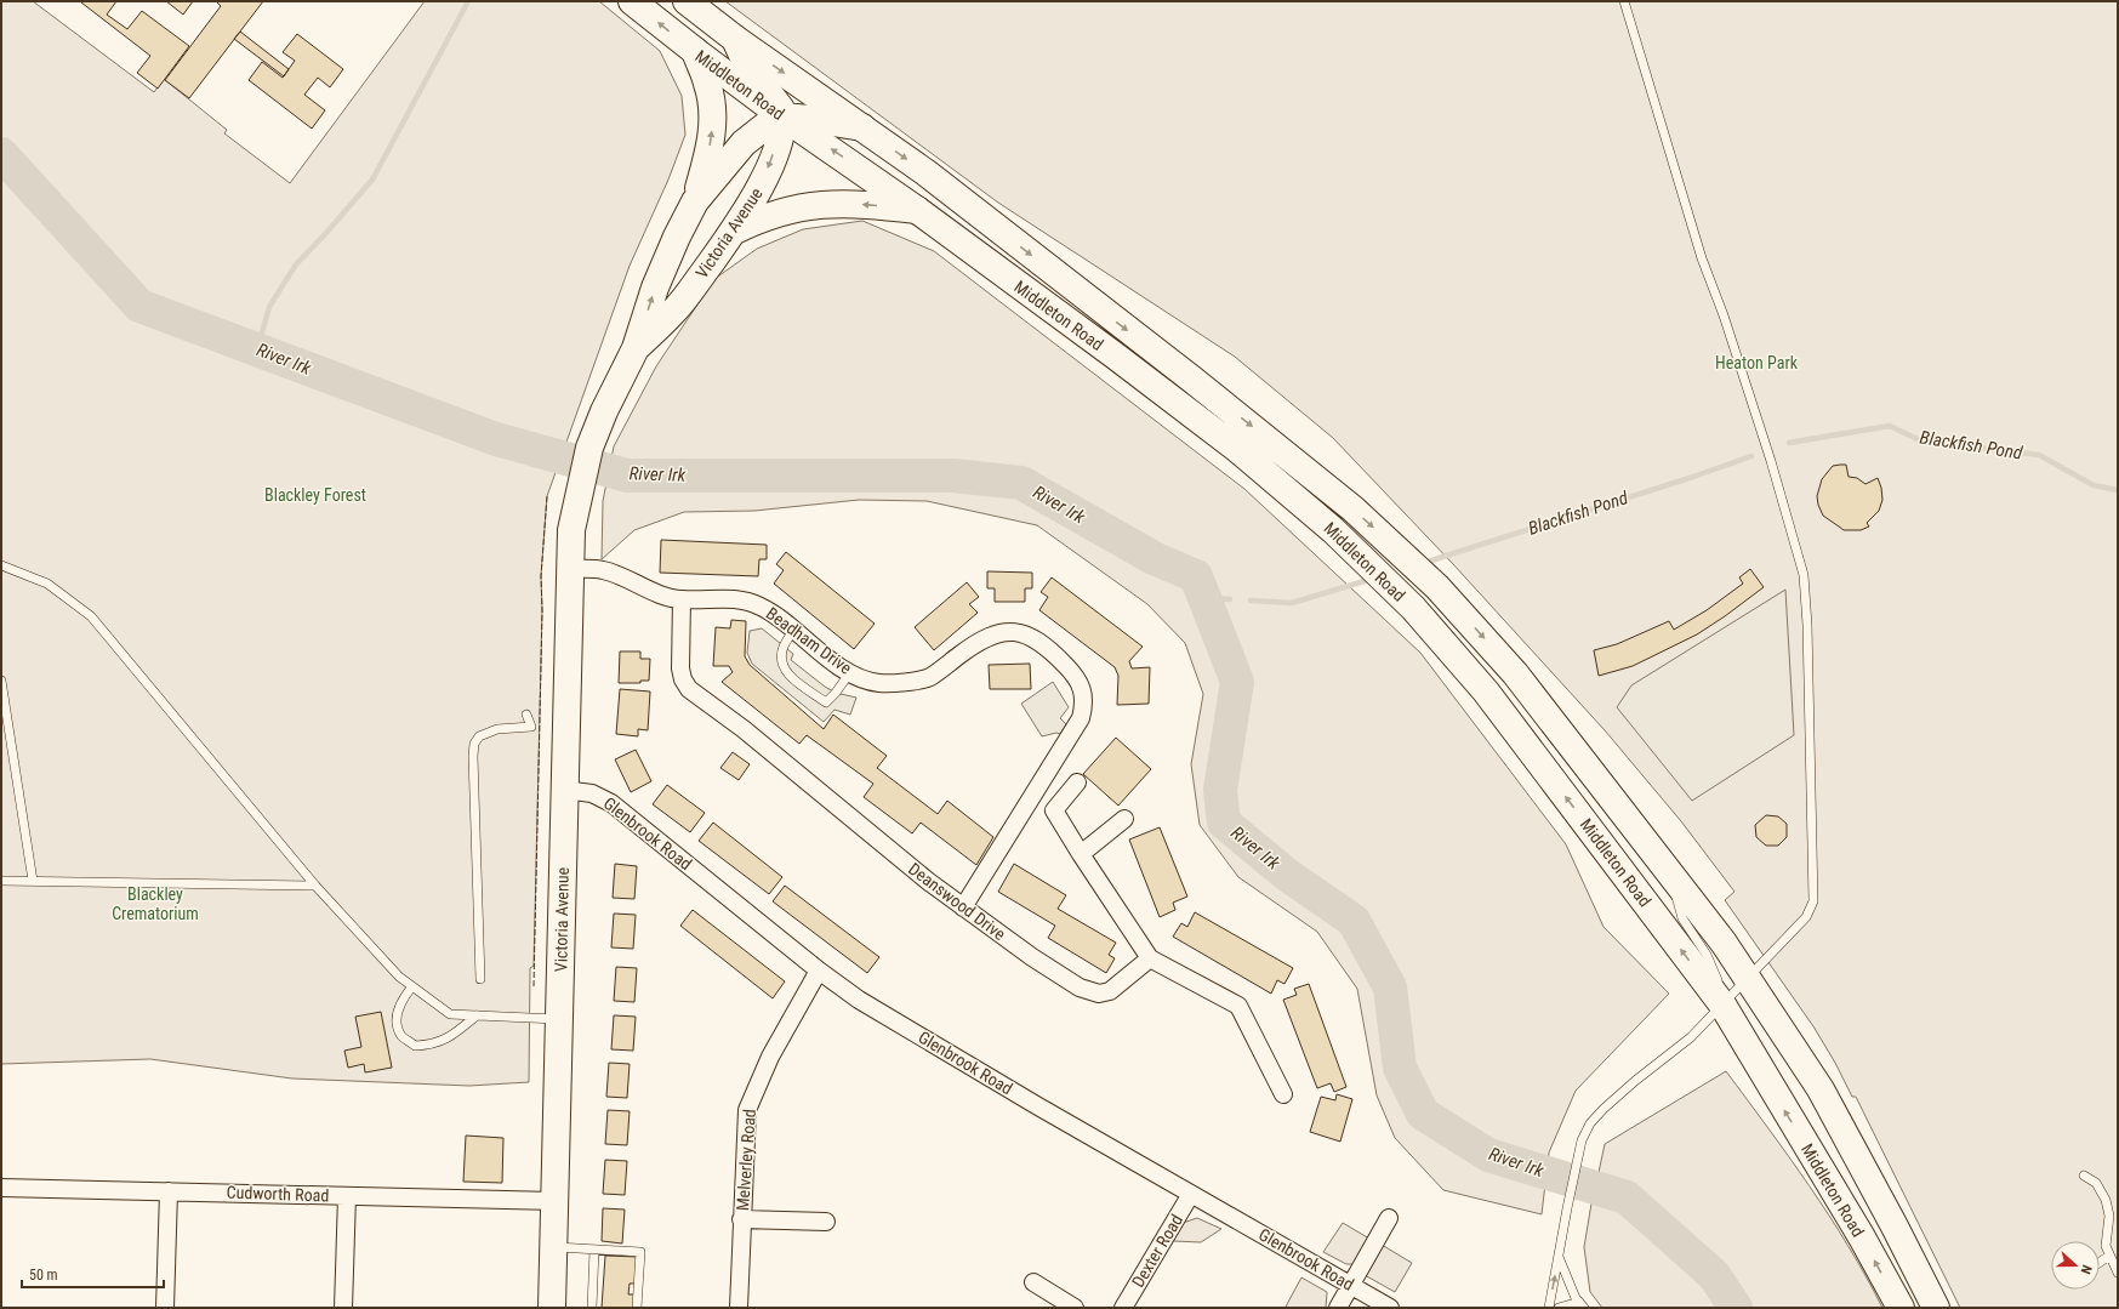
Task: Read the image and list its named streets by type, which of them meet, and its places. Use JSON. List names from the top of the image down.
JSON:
{
  "streets": {
    "main road": ["Middleton Road", "Victoria Avenue"],
    "street": [
      "Beadham Drive",
      "Glenbrook Road",
      "Deanswood Drive",
      "Melverley Road",
      "Cudworth Road",
      "Dexter Road"
    ]
  },
  "crossings": [
    ["Middleton Road", "Victoria Avenue"],
    ["Victoria Avenue", "Beadham Drive"],
    ["Victoria Avenue", "Glenbrook Road"],
    ["Victoria Avenue", "Cudworth Road"],
    ["Beadham Drive", "Deanswood Drive"],
    ["Glenbrook Road", "Melverley Road"],
    ["Glenbrook Road", "Dexter Road"]
  ],
  "water": ["River Irk", "Blackfish Pond"],
  "parks": ["Heaton Park", "Blackley Forest", "Blackley Crematorium"],
  "scale_bar": "50 m",
  "north": "right"
}
